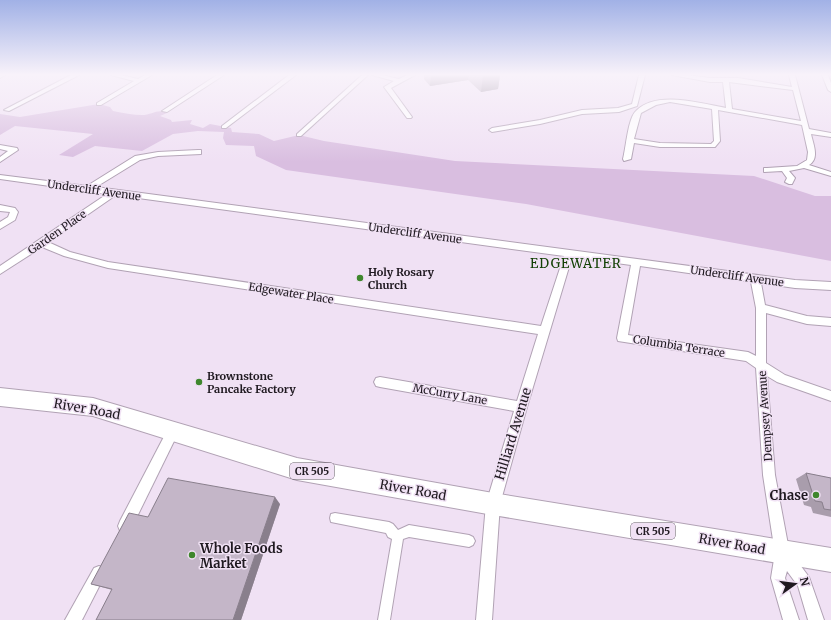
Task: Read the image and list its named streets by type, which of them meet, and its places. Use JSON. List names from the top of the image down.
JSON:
{
  "streets": {
    "main road": ["River Road", "CR 505"],
    "street": [
      "Undercliff Avenue",
      "Garden Place",
      "Edgewater Place",
      "Columbia Terrace",
      "McCurry Lane",
      "Dempsey Avenue",
      "Hilliard Avenue"
    ]
  },
  "crossings": [
    ["Undercliff Avenue", "Garden Place"],
    ["Undercliff Avenue", "Columbia Terrace"],
    ["Undercliff Avenue", "Dempsey Avenue"],
    ["Undercliff Avenue", "Hilliard Avenue"],
    ["Garden Place", "Edgewater Place"],
    ["Edgewater Place", "Hilliard Avenue"],
    ["Columbia Terrace", "Dempsey Avenue"],
    ["McCurry Lane", "Hilliard Avenue"],
    ["River Road", "Dempsey Avenue"],
    ["River Road", "Hilliard Avenue"]
  ],
  "districts": ["EDGEWATER"],
  "places": [
    "Holy Rosary Church",
    "Brownstone Pancake Factory",
    "Chase",
    "Whole Foods Market"
  ],
  "north": "right"
}
